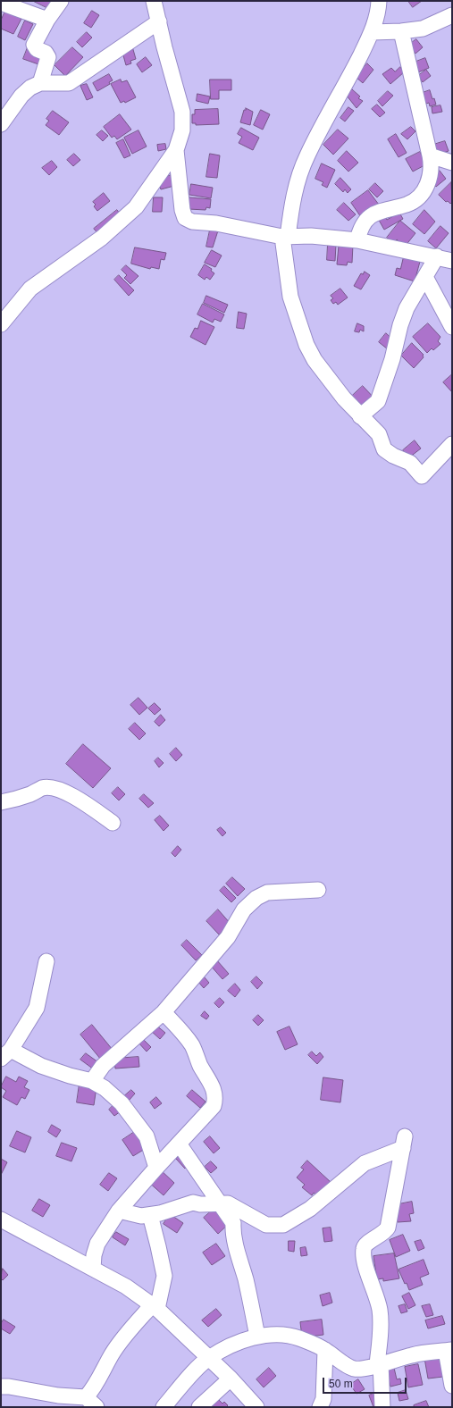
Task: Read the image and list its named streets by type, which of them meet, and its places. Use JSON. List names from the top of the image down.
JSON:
{
  "scale_bar": "50 m"
}
